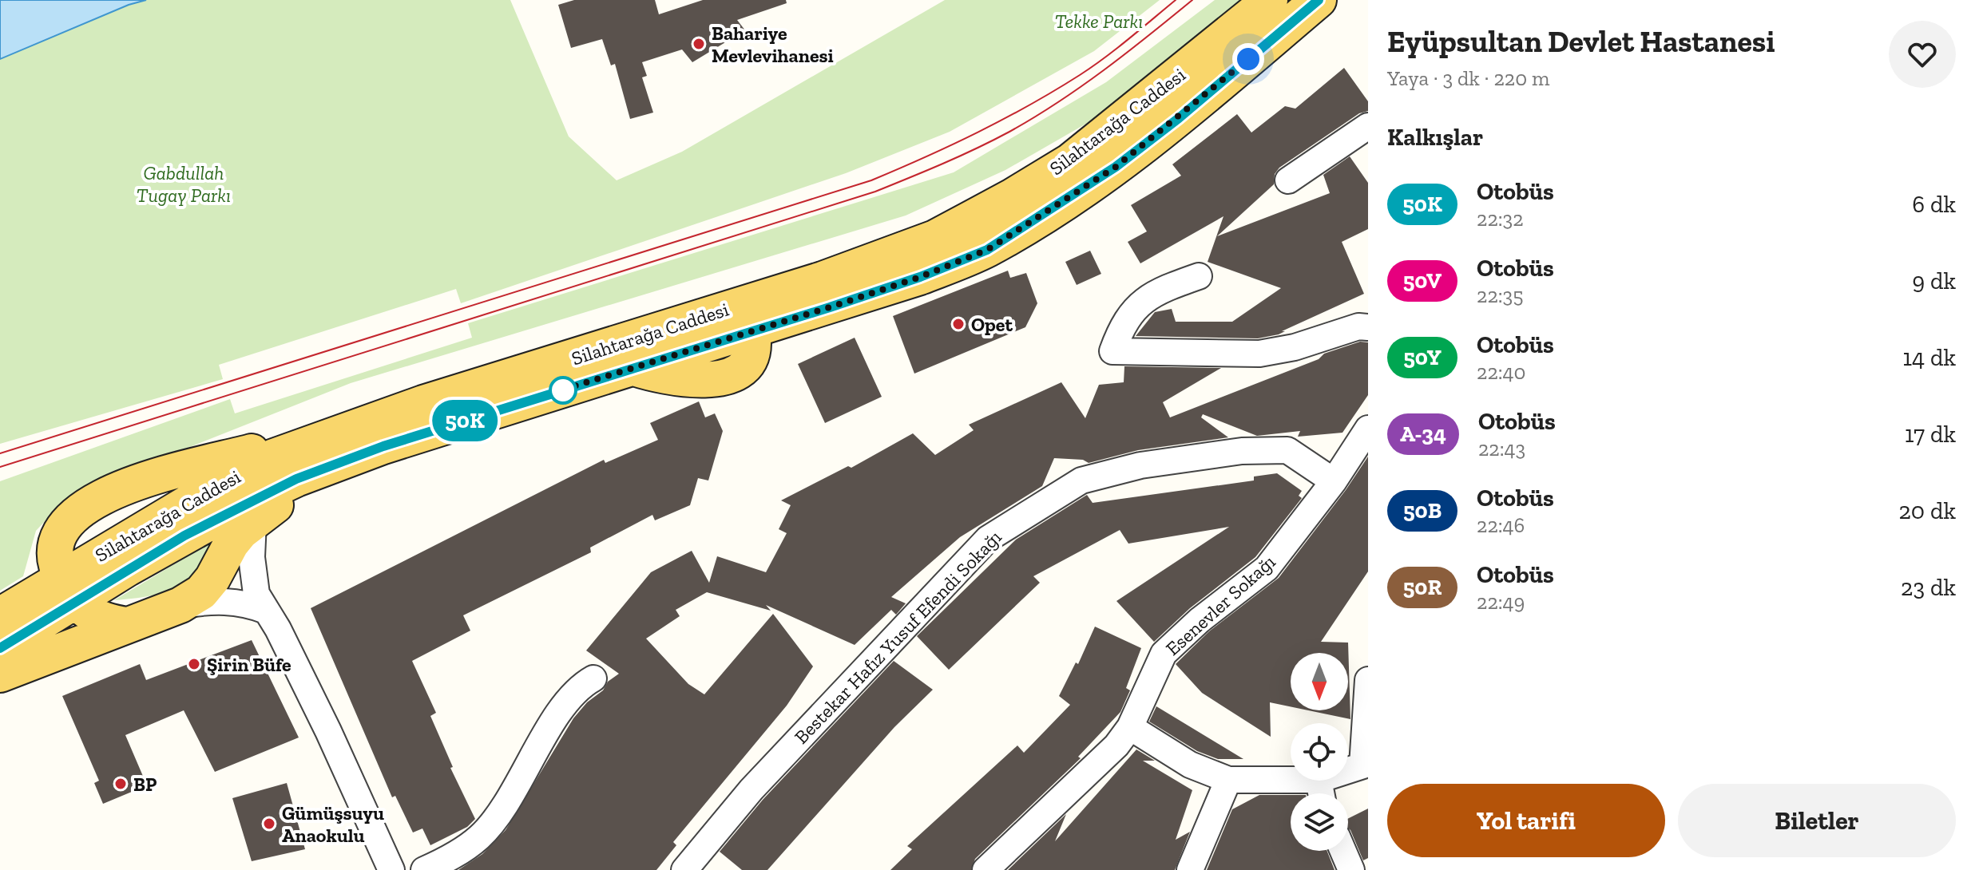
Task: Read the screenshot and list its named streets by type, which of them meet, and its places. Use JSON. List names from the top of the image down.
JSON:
{
  "streets": {
    "main road": ["Silahtarağa Caddesi"],
    "street": ["Esenevler Sokağı", "Bestekar Hafız Yusuf Efendi Sokağı"]
  },
  "crossings": [
    ["Esenevler Sokağı", "Bestekar Hafız Yusuf Efendi Sokağı"]
  ],
  "parks": ["Tekke Parkı", "Gabdullah Tugay Parkı"],
  "places": [
    "Bahariye Mevlevihanesi",
    "Opet",
    "Şirin Büfe",
    "BP",
    "Gümüşsuyu Anaokulu"
  ],
  "lines": ["bus line 50K"],
  "north": "bottom",
  "page": {
    "on_map": "50K",
    "heading": [
      ["Eyüpsultan Devlet Hastanesi", "Yaya · 3 dk · 220 m"],
      "Kalkışlar"
    ],
    "list": [
      {
        "mark": "50K",
        "name": "Otobüs",
        "note": "22:32",
        "value": "6 dk"
      },
      {
        "mark": "50V",
        "name": "Otobüs",
        "note": "22:35",
        "value": "9 dk"
      },
      {
        "mark": "50Y",
        "name": "Otobüs",
        "note": "22:40",
        "value": "14 dk"
      },
      {
        "mark": "A-34",
        "name": "Otobüs",
        "note": "22:43",
        "value": "17 dk"
      },
      {
        "mark": "50B",
        "name": "Otobüs",
        "note": "22:46",
        "value": "20 dk"
      },
      {
        "mark": "50R",
        "name": "Otobüs",
        "note": "22:49",
        "value": "23 dk"
      }
    ],
    "buttons": ["Yol tarifi", "Biletler"]
  }
}
